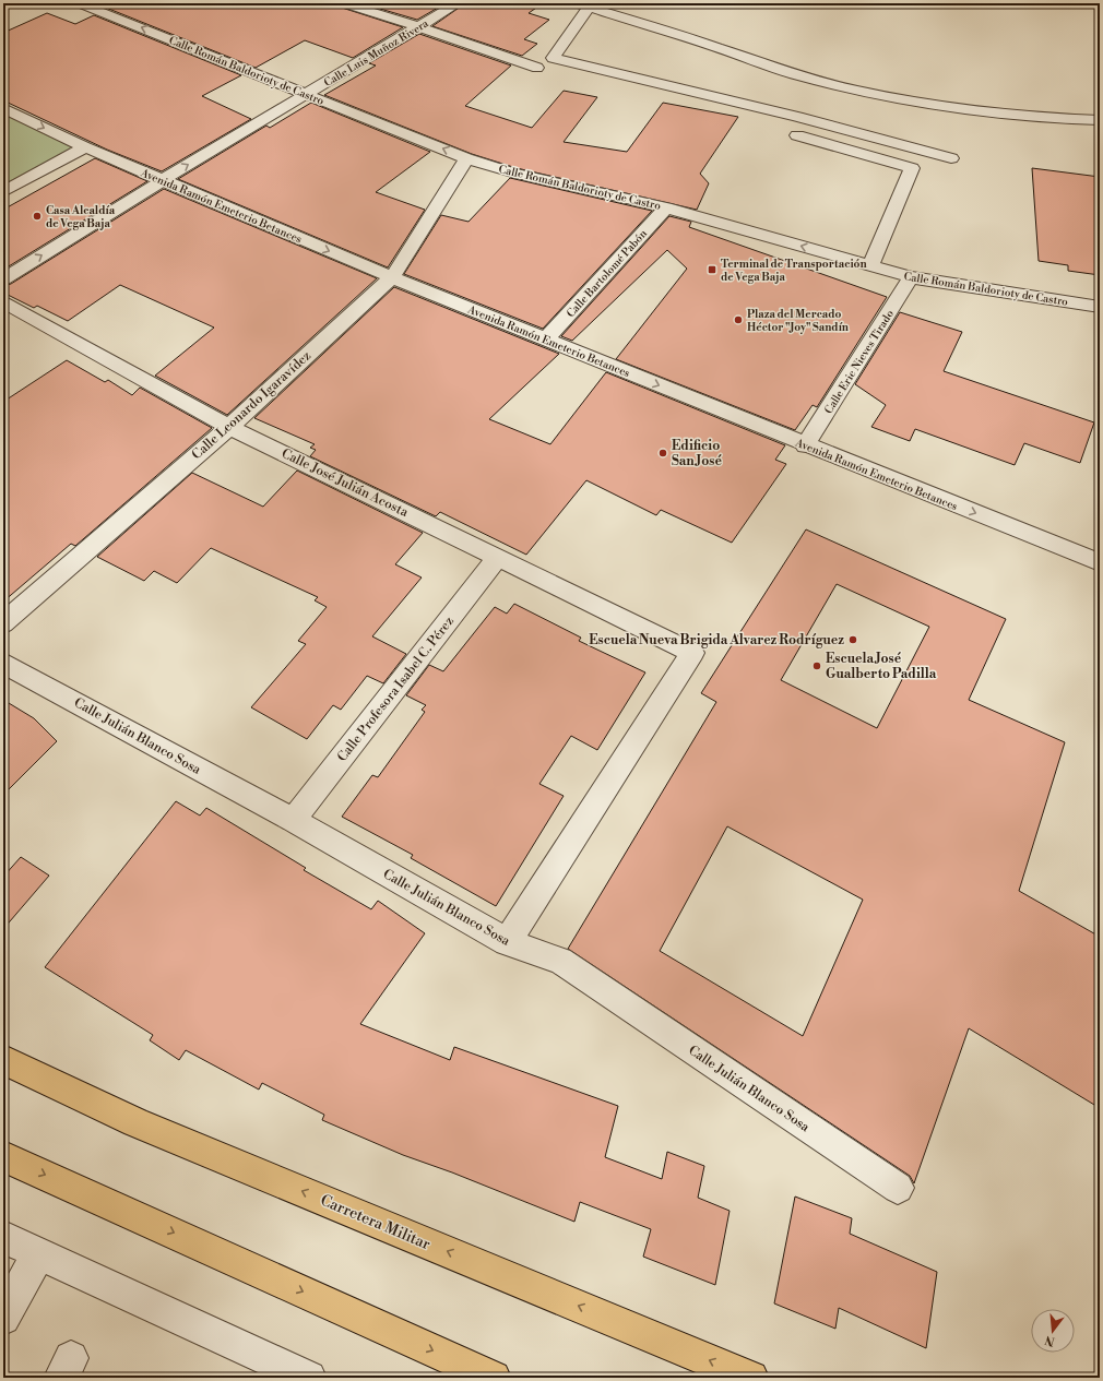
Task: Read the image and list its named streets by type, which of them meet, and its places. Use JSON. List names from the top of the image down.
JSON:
{
  "streets": {
    "main road": ["Carretera Militar"],
    "street": [
      "Calle Luis Muñoz Rivera",
      "Calle Román Baldorioty de Castro",
      "Avenida Ramón Emeterio Betances",
      "Calle Bartolomé Pabón",
      "Calle Eric Nieves Tirado",
      "Calle Leonardo Igaravídez",
      "Calle José Julián Acosta",
      "Calle Profesora Isabel C. Pérez",
      "Calle Julián Blanco Sosa"
    ]
  },
  "crossings": [
    ["Calle Luis Muñoz Rivera", "Calle Román Baldorioty de Castro"],
    ["Calle Luis Muñoz Rivera", "Avenida Ramón Emeterio Betances"],
    ["Calle Román Baldorioty de Castro", "Calle Bartolomé Pabón"],
    ["Calle Román Baldorioty de Castro", "Calle Eric Nieves Tirado"],
    ["Calle Román Baldorioty de Castro", "Calle Leonardo Igaravídez"],
    ["Avenida Ramón Emeterio Betances", "Calle Bartolomé Pabón"],
    ["Avenida Ramón Emeterio Betances", "Calle Eric Nieves Tirado"],
    ["Avenida Ramón Emeterio Betances", "Calle Leonardo Igaravídez"],
    ["Calle Leonardo Igaravídez", "Calle José Julián Acosta"],
    ["Calle José Julián Acosta", "Calle Profesora Isabel C. Pérez"],
    ["Calle José Julián Acosta", "Calle Julián Blanco Sosa"],
    ["Calle Profesora Isabel C. Pérez", "Calle Julián Blanco Sosa"]
  ],
  "one_way": ["Calle Luis Muñoz Rivera", "Avenida Ramón Emeterio Betances"],
  "places": {
    "other": [
      "Casa Alcaldía de Vega Baja",
      "Plaza del Mercado Héctor \"Joy\" Sandín",
      "Edificio San José",
      "Escuela Nueva Brigida Alvarez Rodríguez",
      "Escuela José Gualberto Padilla"
    ],
    "transit": ["Terminal de Transportación de Vega Baja"]
  },
  "north": "bottom"
}
